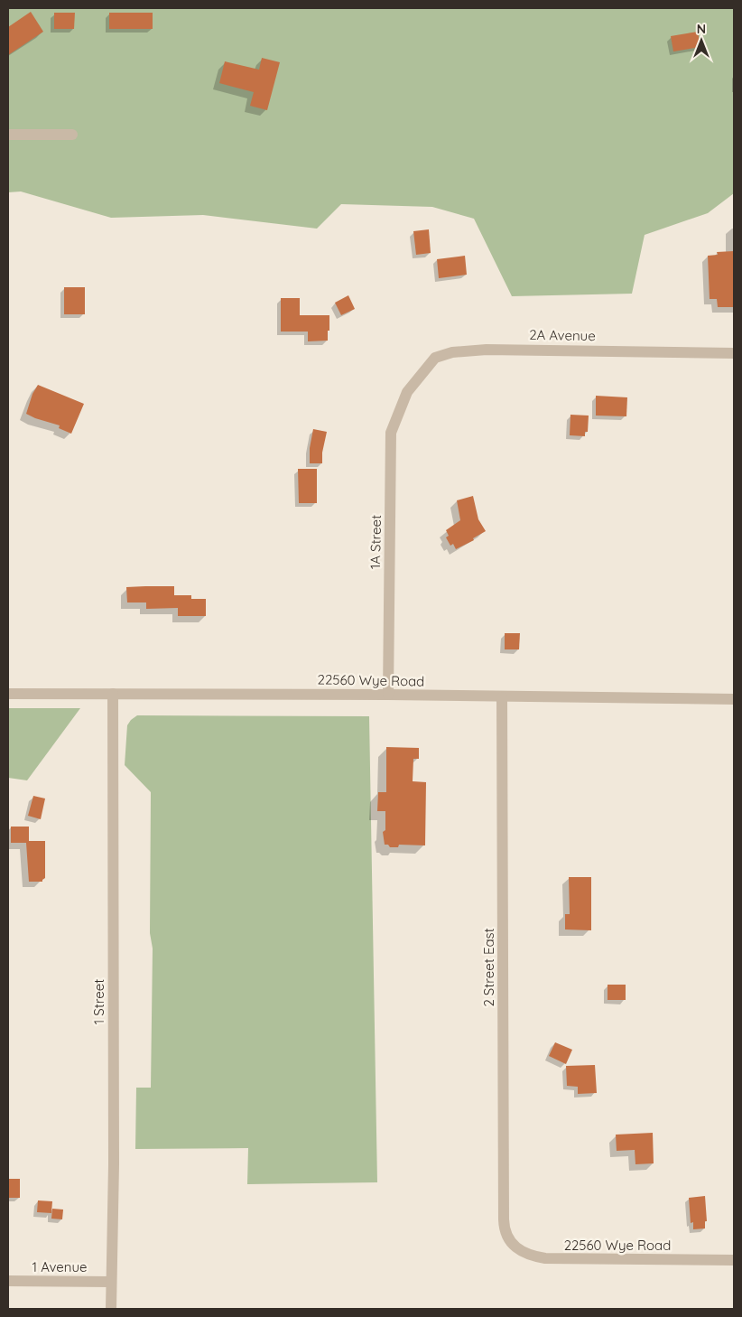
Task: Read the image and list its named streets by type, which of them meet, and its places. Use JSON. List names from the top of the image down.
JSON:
{
  "streets": {
    "street": [
      "2A Avenue",
      "1A Street",
      "22560 Wye Road",
      "2 Street East",
      "1 Street",
      "1 Avenue"
    ]
  },
  "crossings": [
    ["2A Avenue", "1A Street"],
    ["1A Street", "22560 Wye Road"],
    ["22560 Wye Road", "2 Street East"],
    ["22560 Wye Road", "1 Street"],
    ["1 Street", "1 Avenue"]
  ],
  "north": "top"
}
